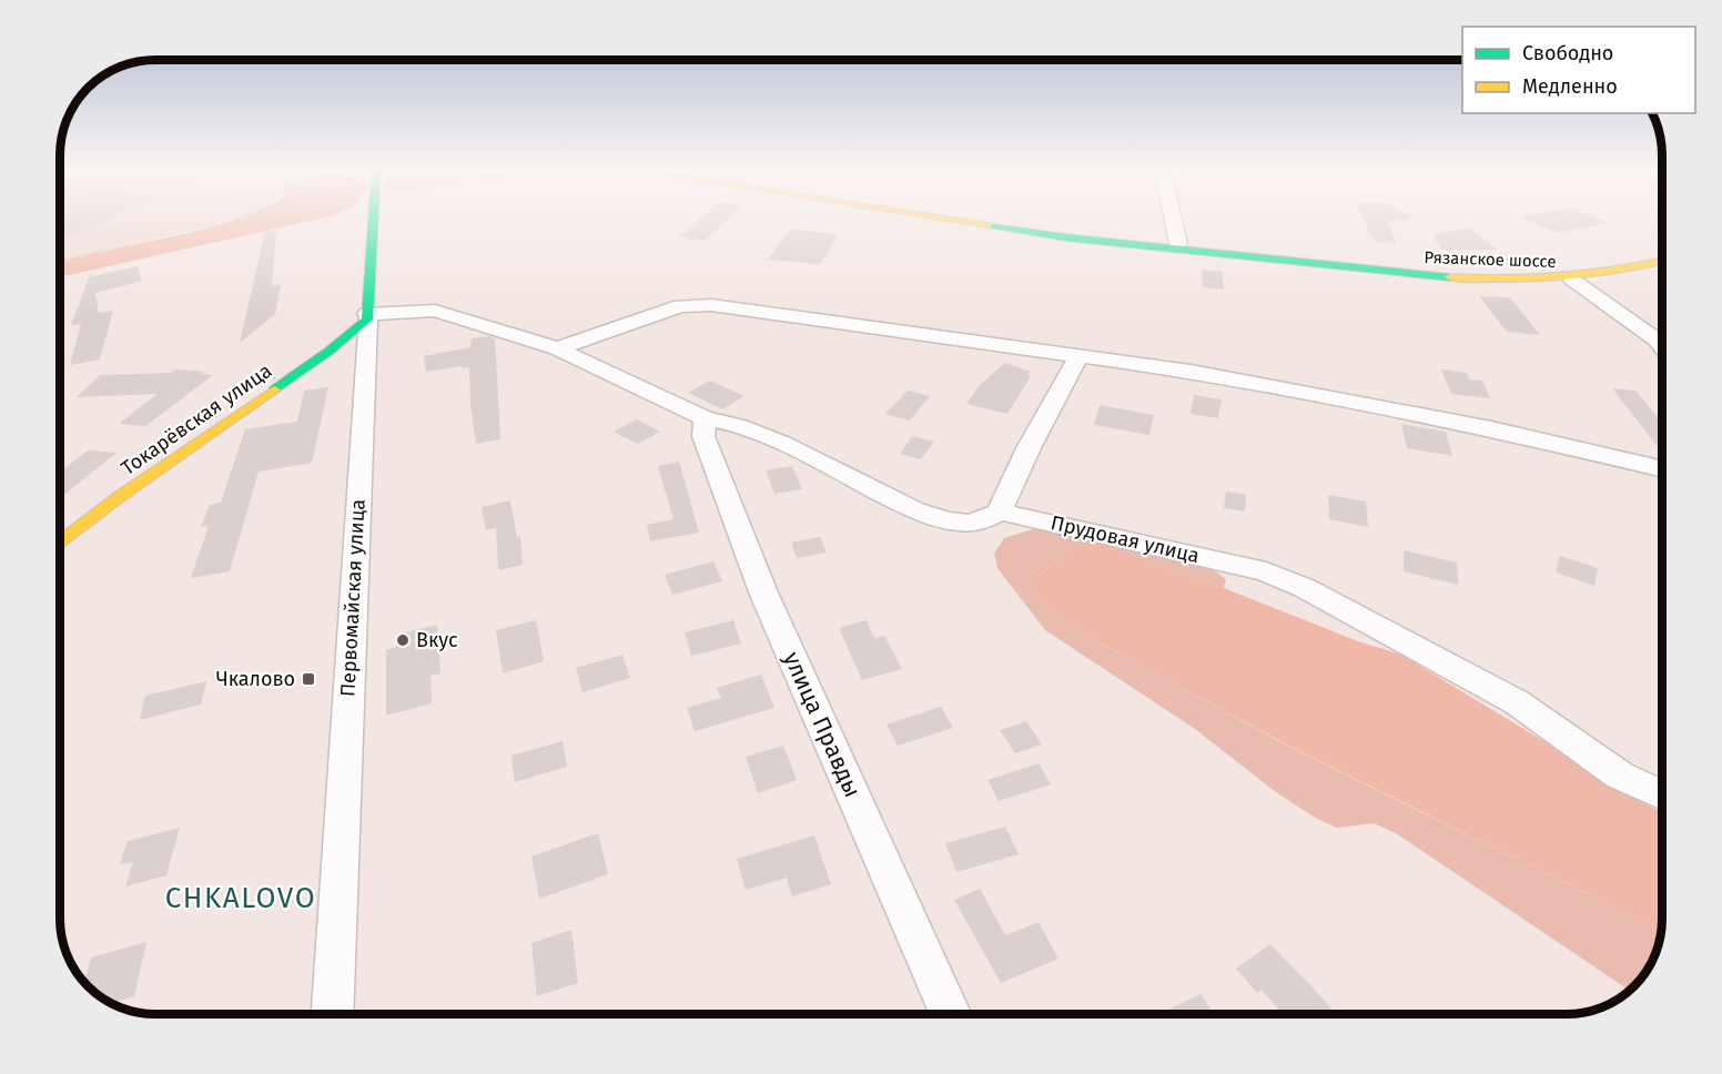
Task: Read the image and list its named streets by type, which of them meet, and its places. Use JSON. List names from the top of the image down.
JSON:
{
  "streets": {
    "main road": ["Рязанское шоссе", "Токарёвская улица", "Первомайская улица"],
    "street": ["Прудовая улица", "улица Правды"]
  },
  "crossings": [
    ["Токарёвская улица", "Первомайская улица"]
  ],
  "districts": ["CHKALOVO"],
  "places": {
    "other": ["Вкус"],
    "transit": ["Чкалово"]
  },
  "legend": ["Свободно", "Медленно"]
}
